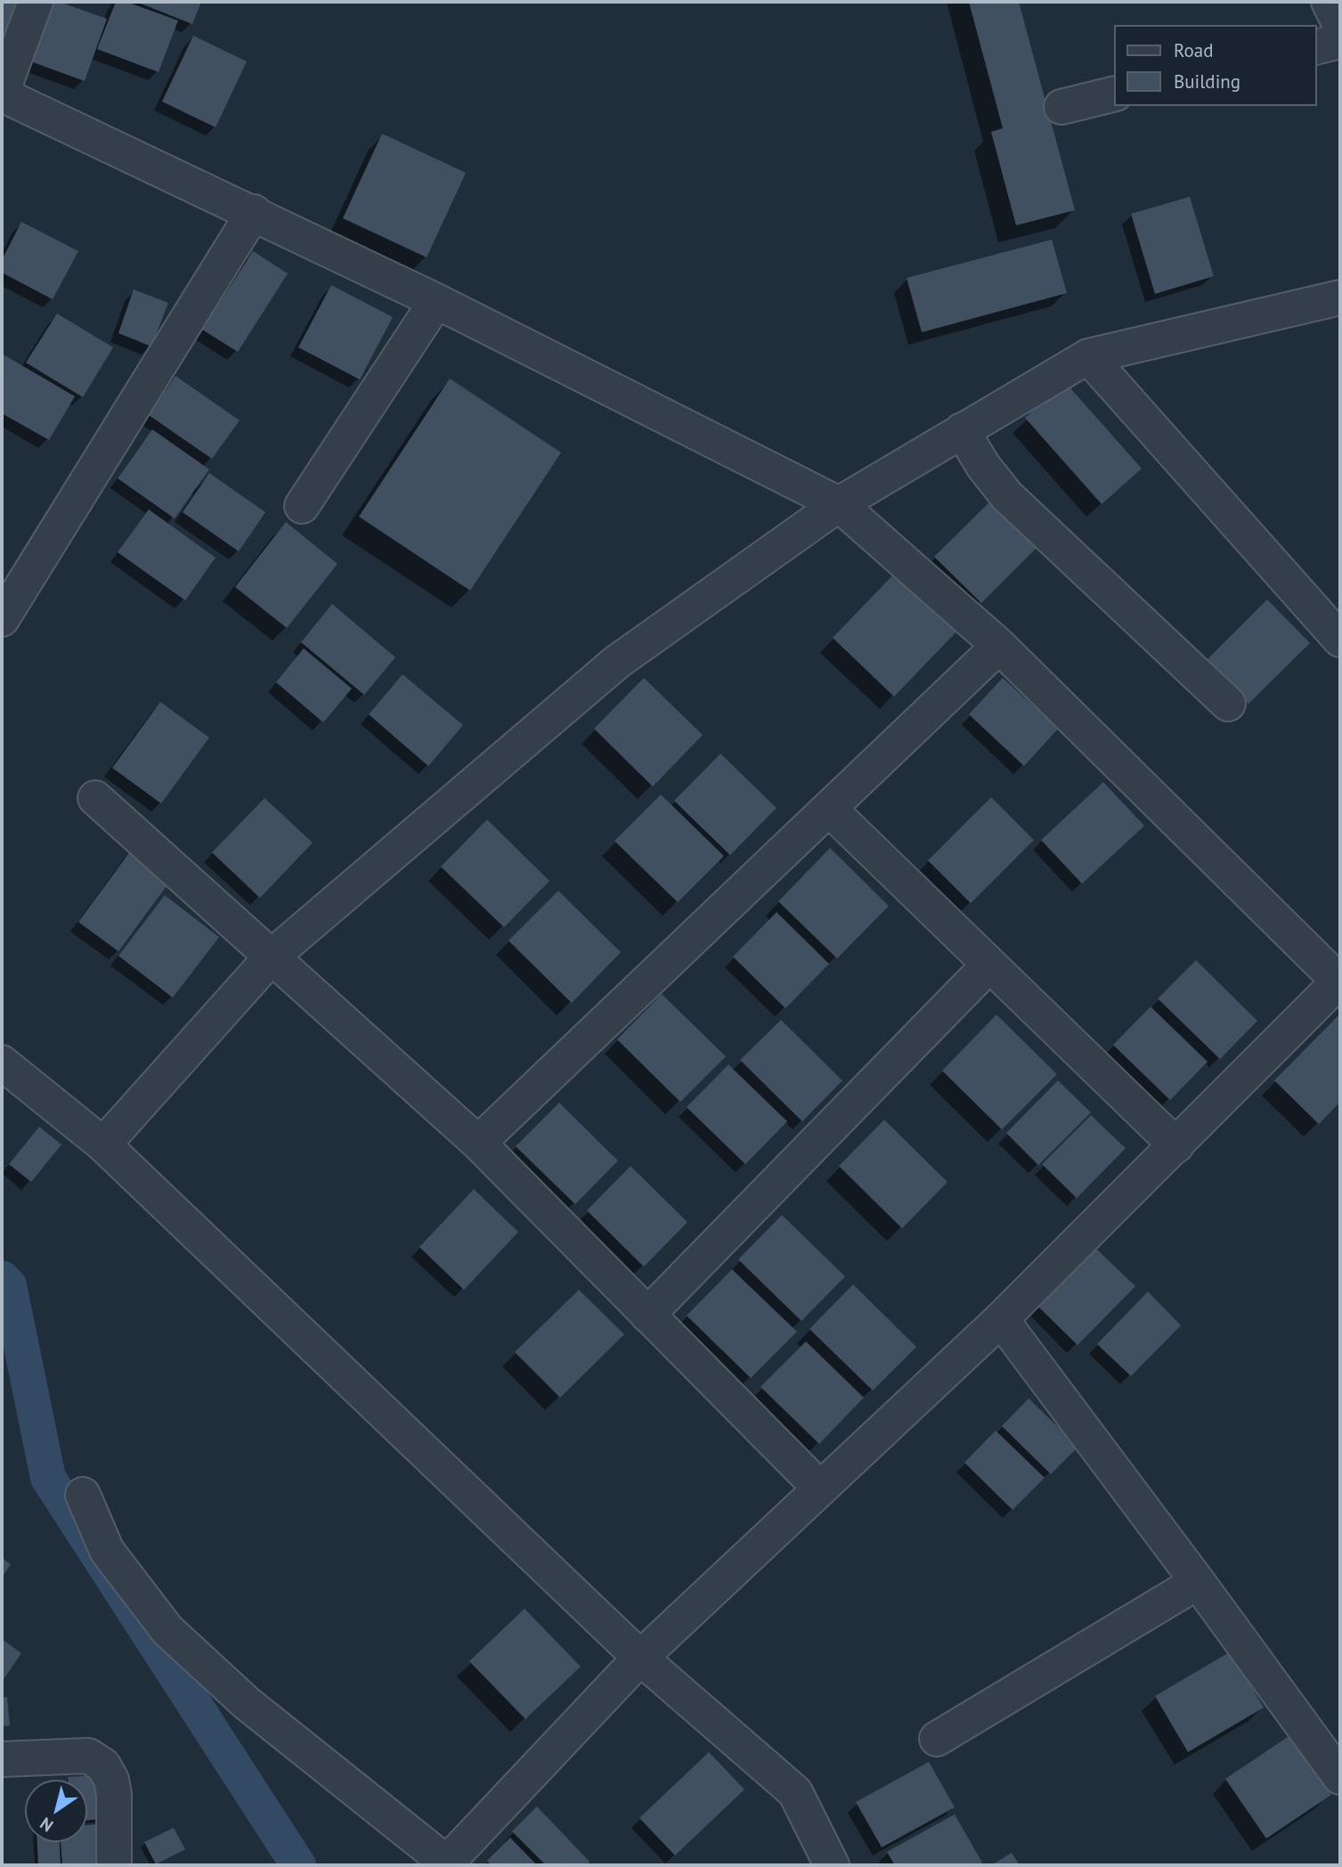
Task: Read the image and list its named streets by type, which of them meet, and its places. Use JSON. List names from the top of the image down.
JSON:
{
  "legend": ["Road", "Building"],
  "north": "bottom left"
}
